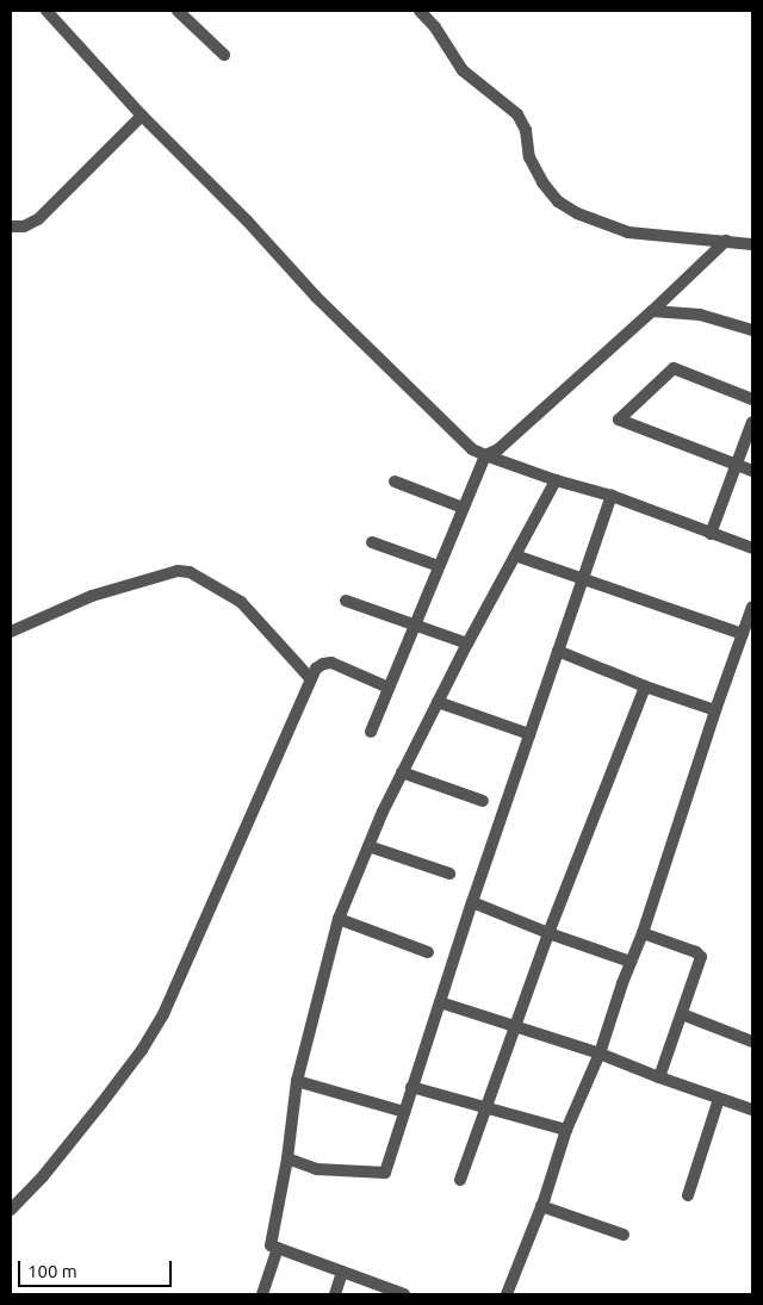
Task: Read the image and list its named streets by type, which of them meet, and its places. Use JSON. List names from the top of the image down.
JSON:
{
  "scale_bar": "100 m"
}
